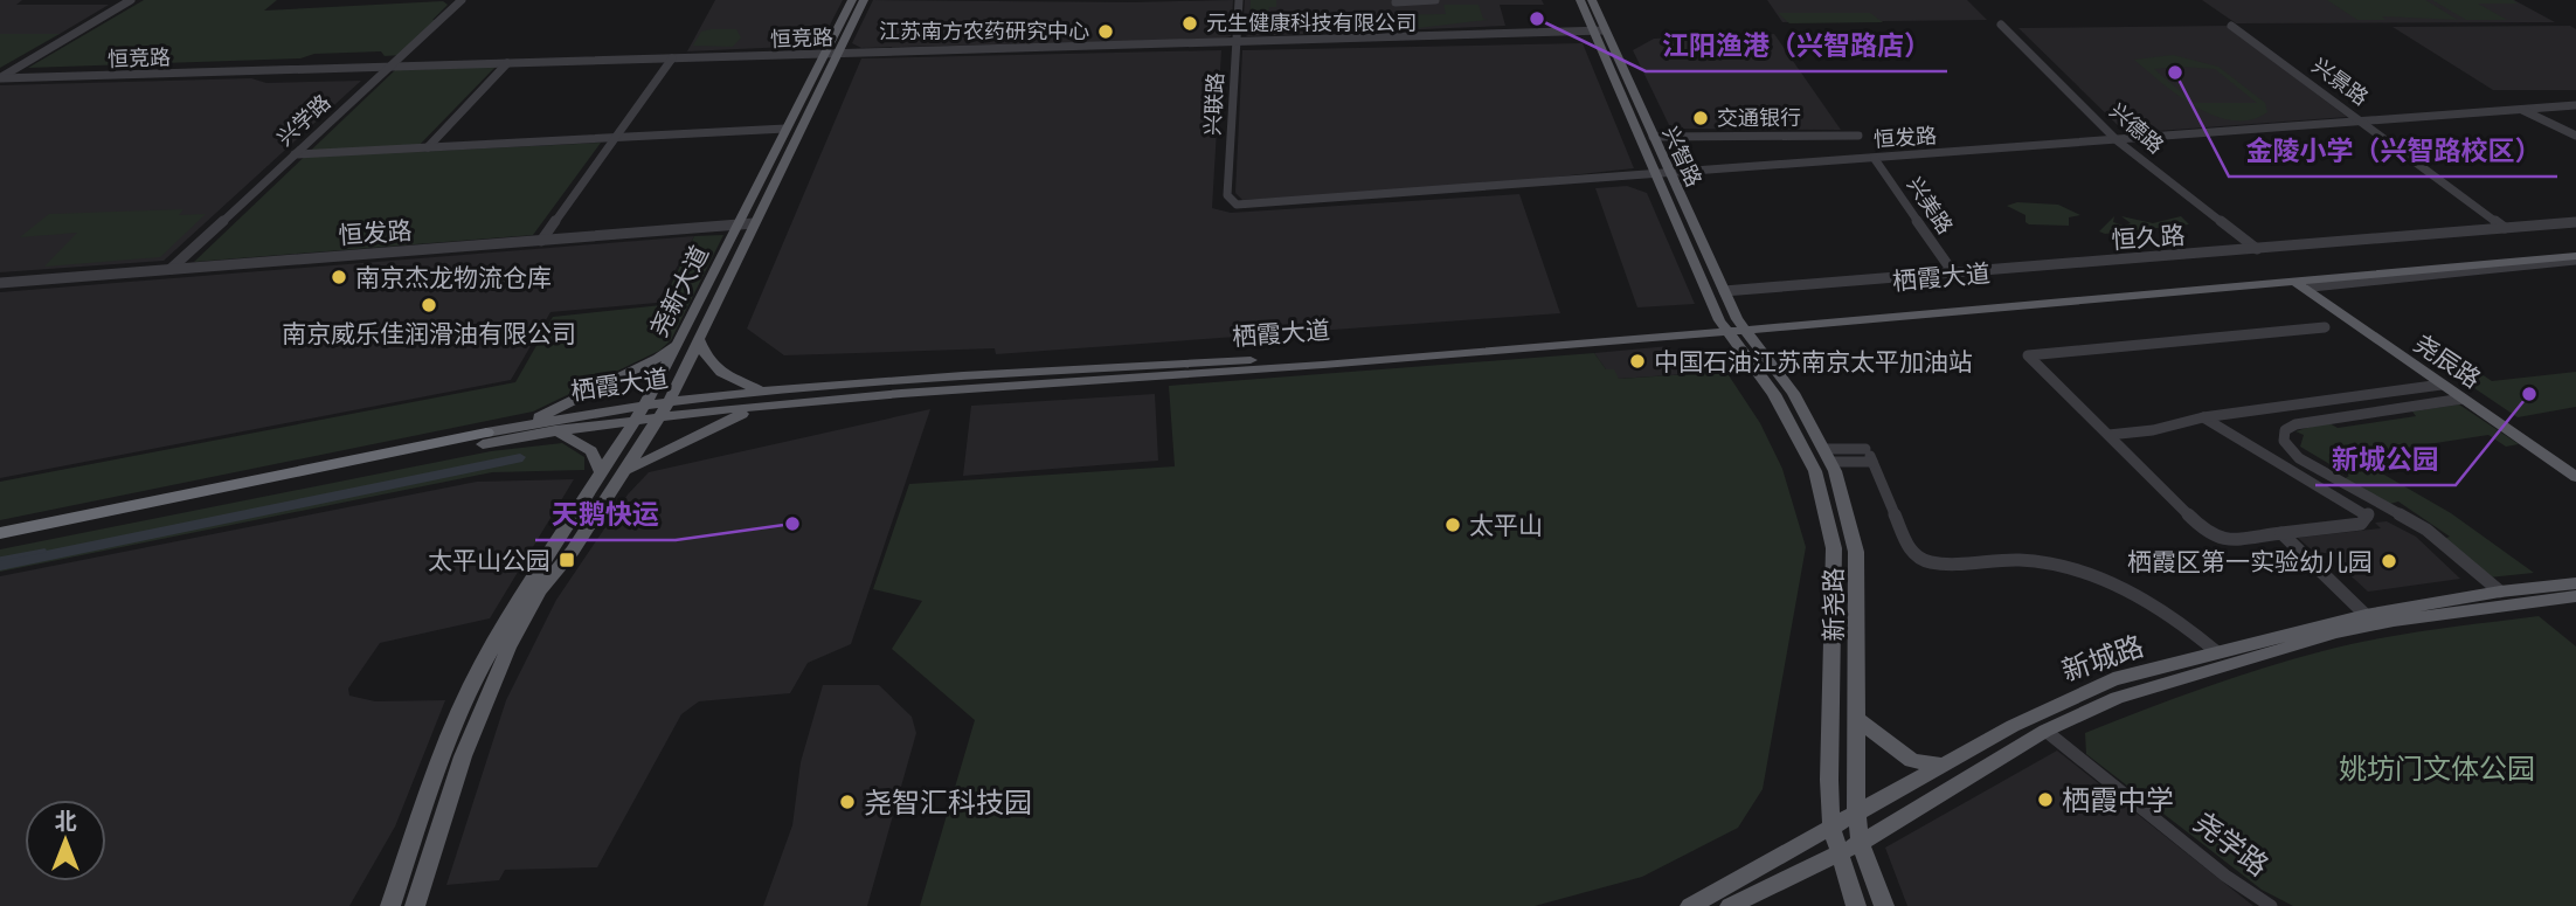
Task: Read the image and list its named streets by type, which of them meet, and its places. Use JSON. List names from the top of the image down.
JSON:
{
  "streets": {
    "highway": ["栖霞大道"],
    "main road": [
      "兴智路",
      "尧新大道",
      "尧辰路",
      "新尧路",
      "新城路"
    ],
    "street": [
      "恒竞路",
      "兴景路",
      "兴联路",
      "兴学路",
      "兴德路",
      "恒发路",
      "兴美路",
      "恒久路",
      "尧学路"
    ]
  },
  "crossings": [
    ["恒竞路", "兴联路"],
    ["恒竞路", "兴学路"],
    ["恒竞路", "兴智路"],
    ["恒竞路", "尧新大道"],
    ["兴景路", "恒发路"],
    ["兴景路", "恒久路"],
    ["兴联路", "恒发路"],
    ["兴学路", "恒发路"],
    ["兴德路", "恒发路"],
    ["兴德路", "恒久路"],
    ["恒发路", "兴智路"],
    ["恒发路", "兴美路"],
    ["恒发路", "尧新大道"],
    ["兴智路", "恒久路"],
    ["兴智路", "栖霞大道"],
    ["兴智路", "新尧路"],
    ["兴美路", "恒久路"],
    ["栖霞大道", "尧新大道"],
    ["栖霞大道", "尧辰路"],
    ["栖霞大道", "新尧路"],
    ["新尧路", "新城路"],
    ["新城路", "尧学路"]
  ],
  "parks": ["姚坊门文体公园"],
  "places": {
    "other": [
      "江阳渔港（兴智路店）",
      "元生健康科技有限公司",
      "江苏南方农药研究中心",
      "金陵小学（兴智路校区）",
      "交通银行",
      "南京杰龙物流仓库",
      "南京威乐佳润滑油有限公司",
      "中国石油江苏南京太平加油站",
      "新城公园",
      "天鹅快运",
      "太平山",
      "栖霞区第一实验幼儿园",
      "栖霞中学",
      "尧智汇科技园"
    ],
    "transit": ["太平山公园"]
  },
  "north": "top"
}
